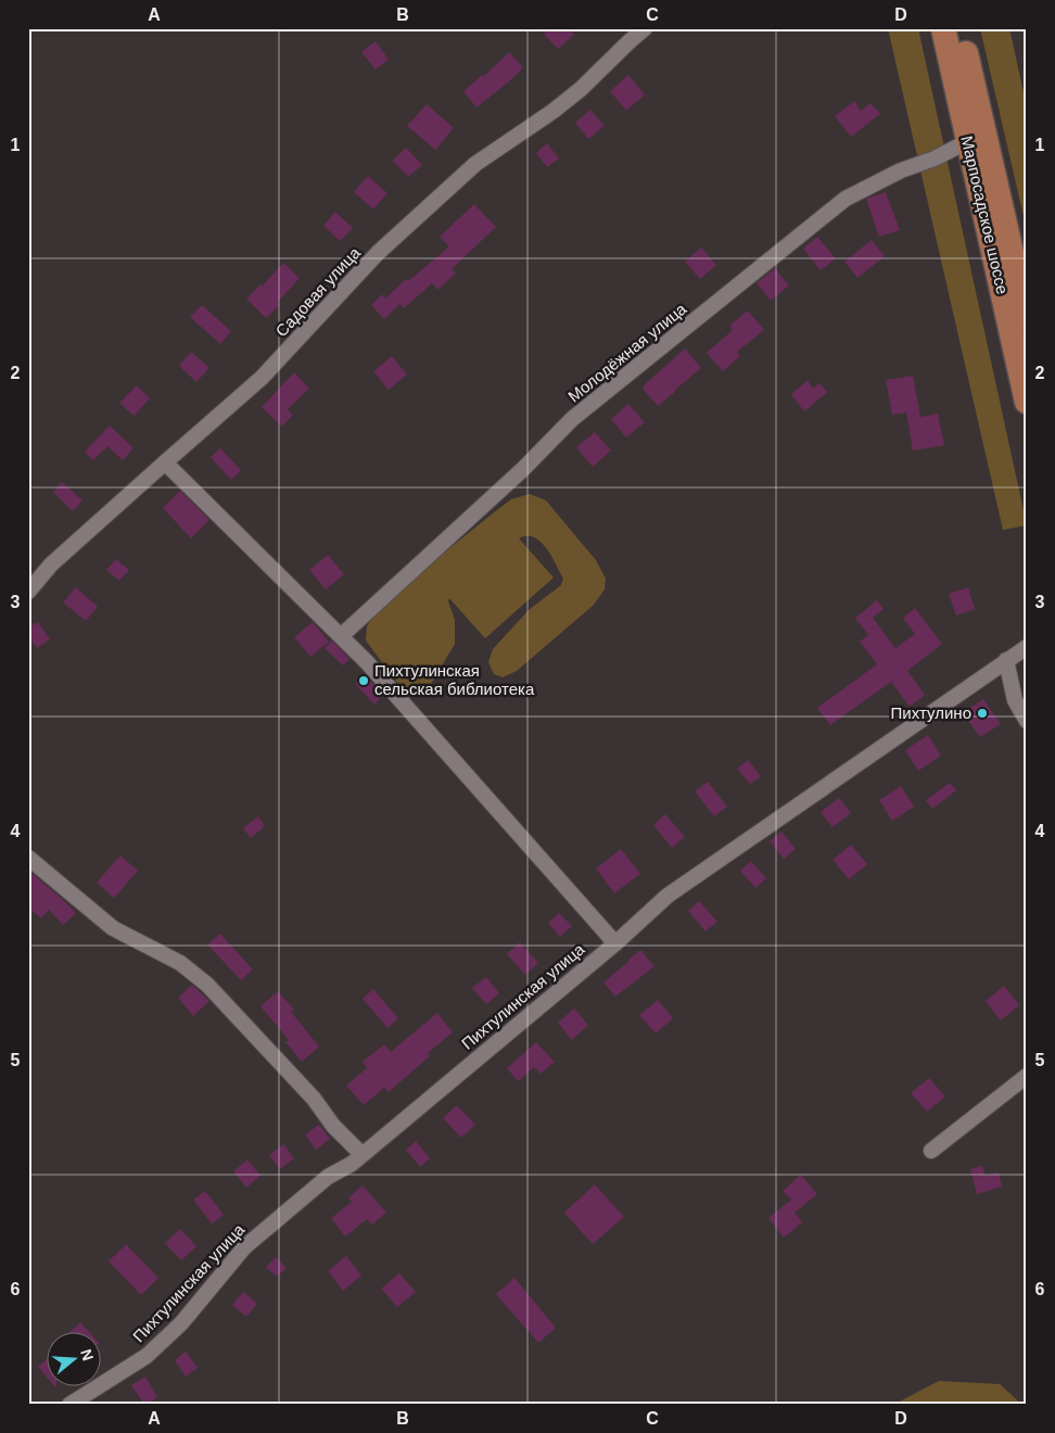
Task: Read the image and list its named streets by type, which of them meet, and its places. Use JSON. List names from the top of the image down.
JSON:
{
  "streets": {
    "main road": ["Марпосадское шоссе"],
    "street": ["Садовая улица", "Молодёжная улица", "Пихтулинская улица"]
  },
  "crossings": [
    ["Марпосадское шоссе", "Молодёжная улица"]
  ],
  "places": ["Пихтулинская сельская библиотека", "Пихтулино"],
  "north": "right",
  "grid": {
    "columns": [
      "A",
      "B",
      "C",
      "D"
    ],
    "rows": [
      "1",
      "2",
      "3",
      "4",
      "5",
      "6"
    ]
  }
}
